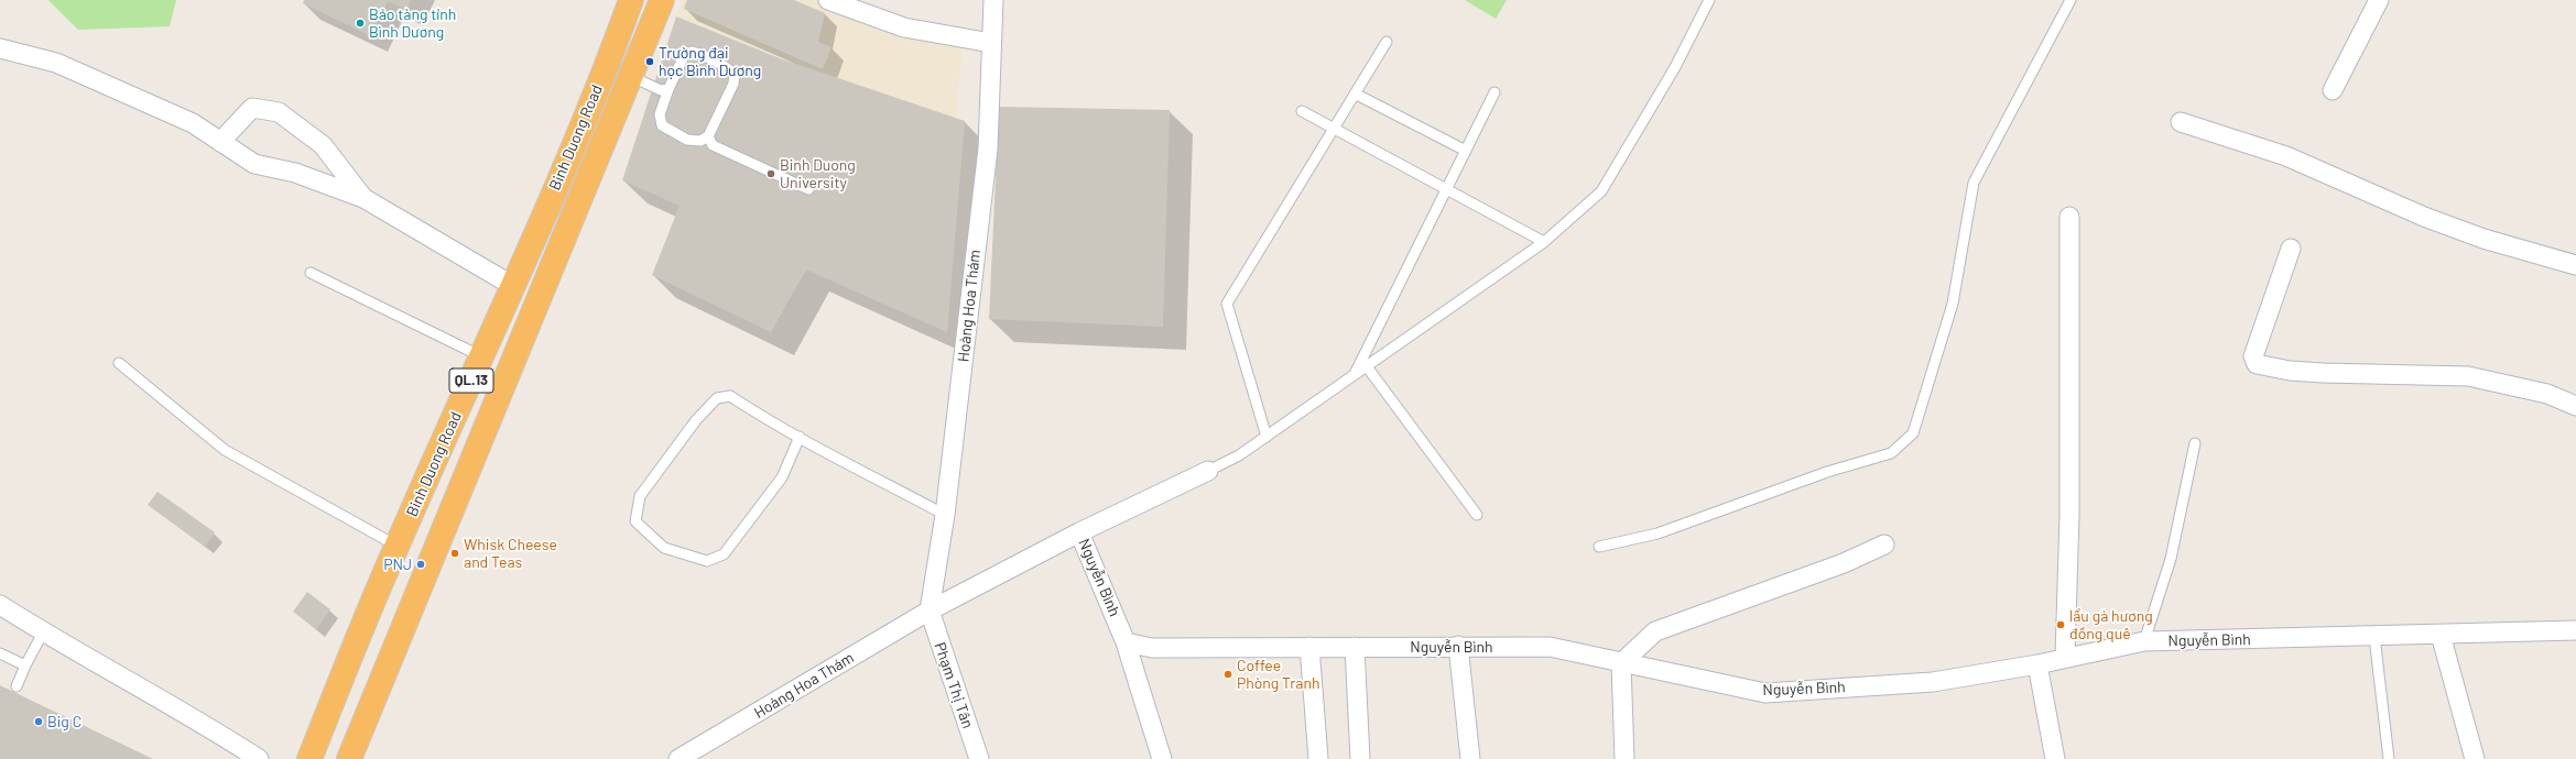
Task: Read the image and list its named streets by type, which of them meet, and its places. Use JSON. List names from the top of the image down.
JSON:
{
  "streets": {
    "highway": ["Binh Duong Road", "QL.13"],
    "street": ["Hoàng Hoa Thám", "Nguyễn Bình", "Phạm Thị Tân"]
  },
  "crossings": [
    ["Hoàng Hoa Thám", "Nguyễn Bình"],
    ["Hoàng Hoa Thám", "Phạm Thị Tân"]
  ],
  "places": [
    "Bảo tàng tỉnh Bình Dương",
    "Trường đại học Bình Dương",
    "Binh Duong University",
    "Whisk Cheese and Teas",
    "PNJ",
    "lẩu gà hương đồng quê",
    "Coffee Phòng Tranh",
    "Big C"
  ]
}
